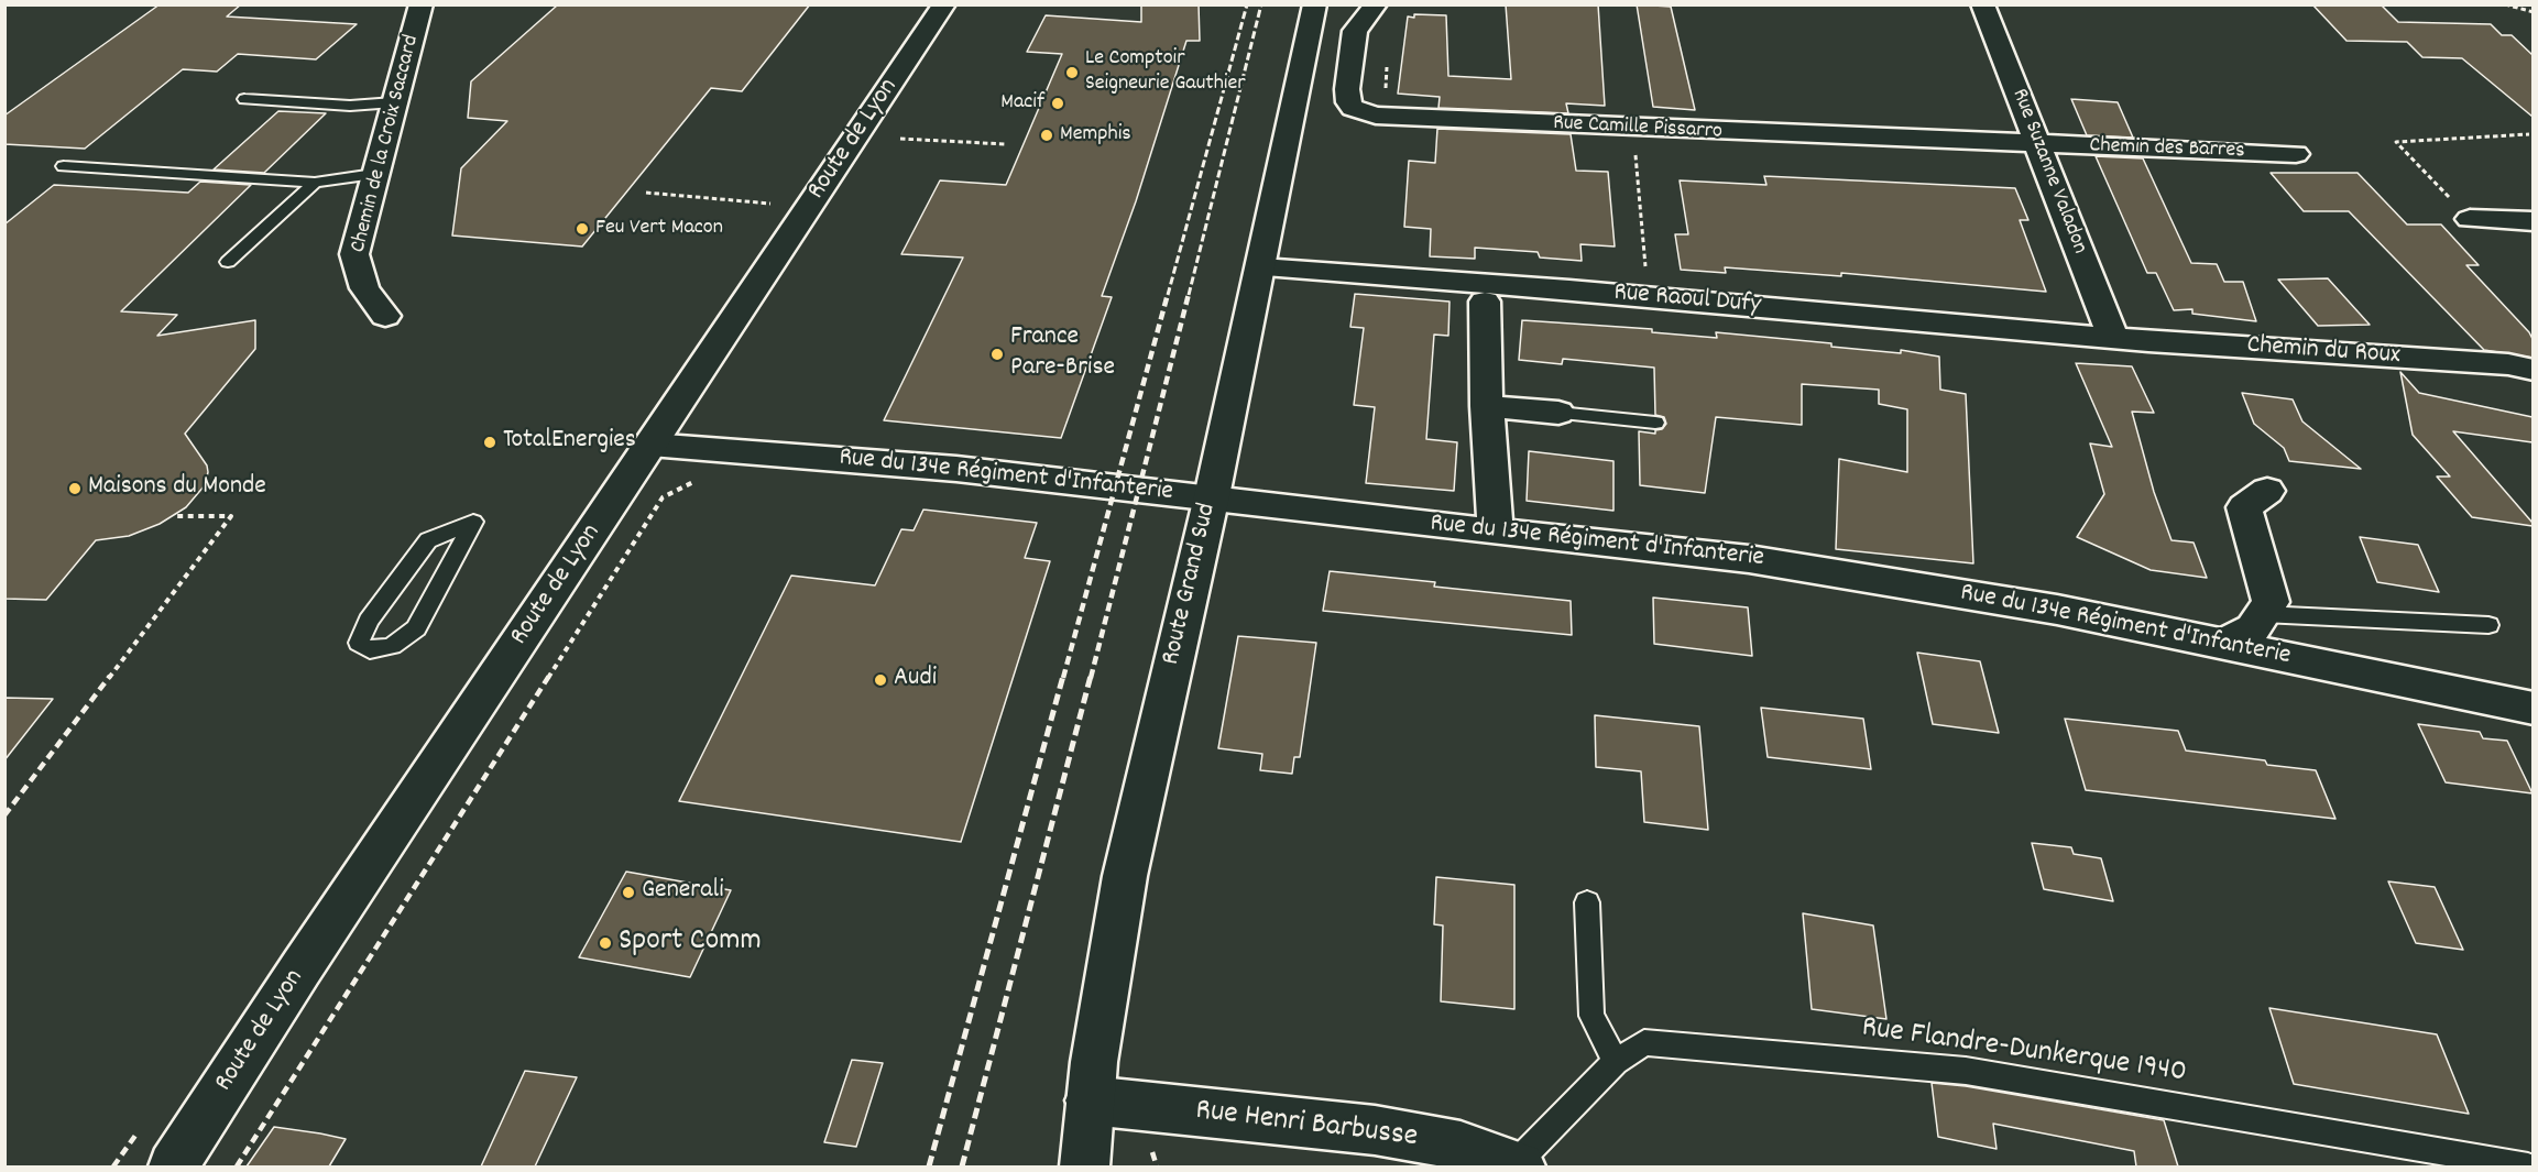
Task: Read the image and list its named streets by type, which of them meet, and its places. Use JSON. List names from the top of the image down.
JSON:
{
  "streets": {
    "street": [
      "Rue Camille Pissarro",
      "Route de Lyon",
      "Chemin de la Croix Saccard",
      "Chemin des Barres",
      "Rue Suzanne Valadon",
      "Rue Raoul Dufy",
      "Chemin du Roux",
      "Rue du 134e Régiment d'Infanterie",
      "Route Grand Sud",
      "Rue Henri Barbusse"
    ],
    "lane": ["Rue Flandre-Dunkerque 1940"]
  },
  "crossings": [
    ["Rue Camille Pissarro", "Chemin des Barres"],
    ["Rue Camille Pissarro", "Rue Suzanne Valadon"],
    ["Route de Lyon", "Rue du 134e Régiment d'Infanterie"],
    ["Chemin des Barres", "Rue Suzanne Valadon"],
    ["Rue Suzanne Valadon", "Rue Raoul Dufy"],
    ["Rue Suzanne Valadon", "Chemin du Roux"],
    ["Rue Raoul Dufy", "Chemin du Roux"],
    ["Rue Raoul Dufy", "Route Grand Sud"],
    ["Rue du 134e Régiment d'Infanterie", "Route Grand Sud"],
    ["Route Grand Sud", "Rue Henri Barbusse"],
    ["Rue Flandre-Dunkerque 1940", "Rue Henri Barbusse"]
  ],
  "places": [
    "Le Comptoir Seigneurie Gauthier",
    "Macif",
    "Memphis",
    "Feu Vert Macon",
    "France Pare-Brise",
    "TotalEnergies",
    "Maisons du Monde",
    "Audi",
    "Generali",
    "Sport Comm"
  ]
}
